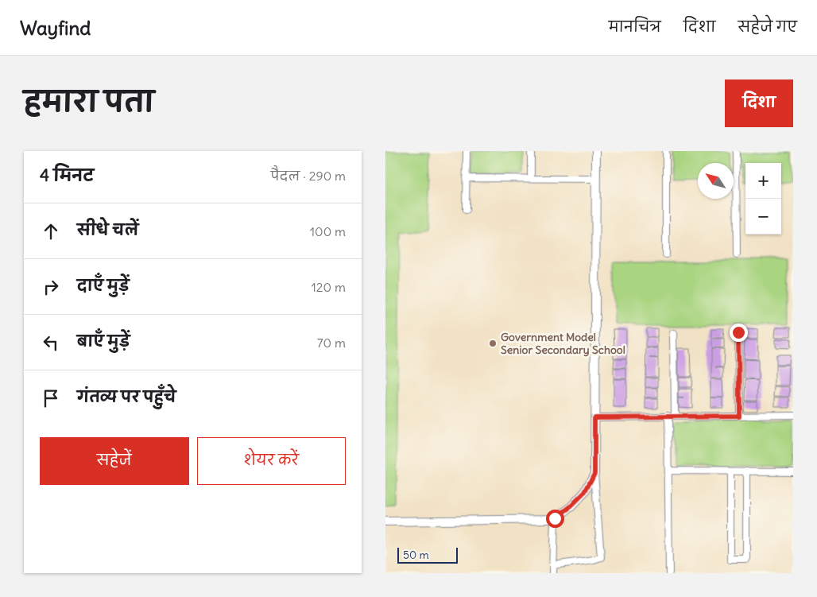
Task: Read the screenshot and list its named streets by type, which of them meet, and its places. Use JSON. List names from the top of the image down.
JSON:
{
  "places": ["Government Model Senior Secondary School"],
  "scale_bar": "50 m",
  "north": "top left",
  "page": {
    "header": "Wayfind",
    "nav": ["मानचित्र", "दिशा", "सहेजे गए"],
    "title": "हमारा पता",
    "buttons": [
      "दिशा",
      ["सहेजें", "शेयर करें"]
    ],
    "heading": ["4 मिनट", "पैदल · 290 m"],
    "map_buttons": ["+", "−"],
    "list": [
      ["सीधे चलें", "100 m"],
      ["दाएँ मुड़ें", "120 m"],
      ["बाएँ मुड़ें", "70 m"],
      "गंतव्य पर पहुँचे"
    ],
    "scale": "50 m"
  }
}
